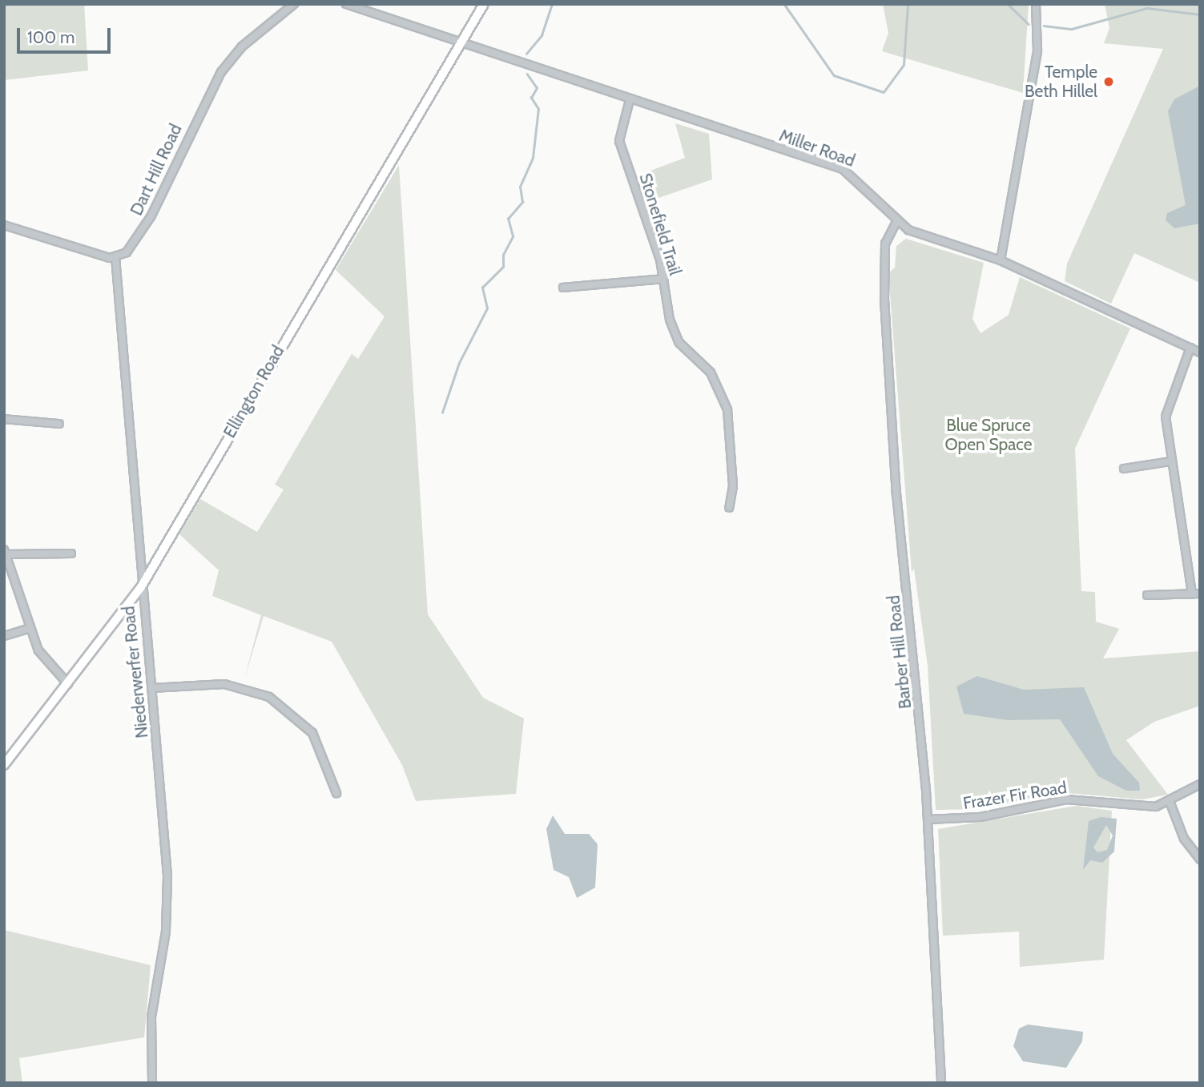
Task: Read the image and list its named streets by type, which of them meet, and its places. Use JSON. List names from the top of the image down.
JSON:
{
  "streets": {
    "main road": ["Ellington Road"],
    "street": [
      "Miller Road",
      "Dart Hill Road",
      "Stonefield Trail",
      "Barber Hill Road",
      "Niederwerfer Road",
      "Frazer Fir Road"
    ]
  },
  "crossings": [
    ["Miller Road", "Stonefield Trail"],
    ["Miller Road", "Ellington Road"],
    ["Miller Road", "Barber Hill Road"],
    ["Dart Hill Road", "Niederwerfer Road"],
    ["Ellington Road", "Niederwerfer Road"],
    ["Barber Hill Road", "Frazer Fir Road"]
  ],
  "parks": ["Blue Spruce Open Space"],
  "places": ["Temple Beth Hillel"],
  "scale_bar": "100 m"
}
